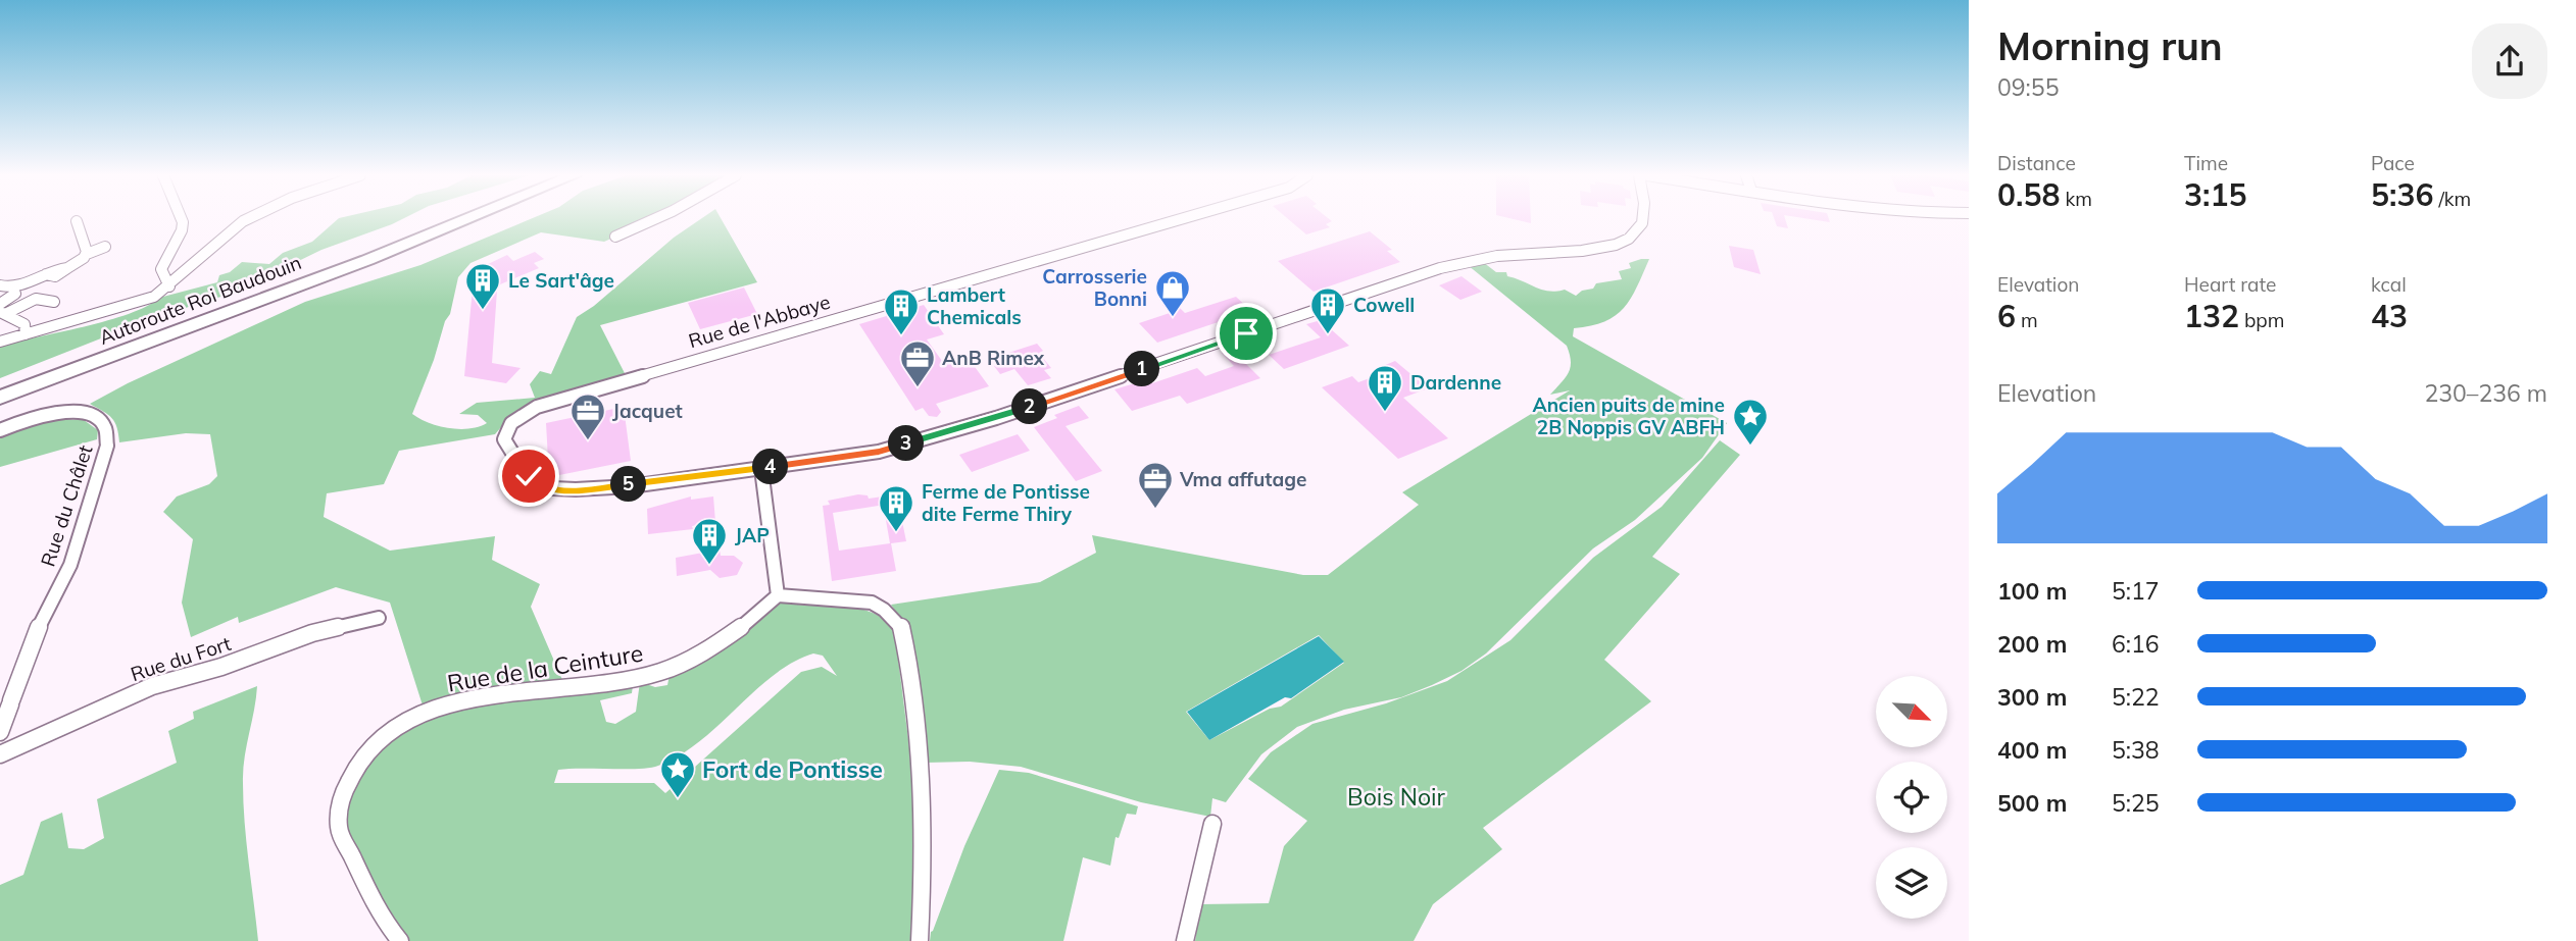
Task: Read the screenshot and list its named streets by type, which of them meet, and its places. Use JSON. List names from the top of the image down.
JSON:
{
  "streets": {
    "highway": ["Autoroute Roi Baudouin"],
    "street": [
      "Rue de l'Abbaye",
      "Rue du Châlet",
      "Rue du Fort",
      "Rue de la Ceinture"
    ]
  },
  "parks": ["Bois Noir"],
  "places": {
    "building": [
      "Le Sart'âge",
      "Cowell",
      "Lambert Chemicals",
      "Dardenne",
      "Ferme de Pontisse dite Ferme Thiry",
      "JAP"
    ],
    "shop": ["Carrosserie Bonni"],
    "office": ["AnB Rimex", "Jacquet", "Vma affutage"],
    "place": ["Ancien puits de mine 2B Noppis GV ABFH", "Fort de Pontisse"]
  },
  "north": "bottom right",
  "page": {
    "heading": ["Morning run", "09:55"],
    "stats": [
      ["Distance", "0.58 km"],
      ["Time", "3:15"],
      ["Pace", "5:36 /km"],
      ["Elevation", "6 m"],
      ["Heart rate", "132 bpm"],
      ["kcal", "43"]
    ],
    "pins": [
      "1",
      "2",
      "3",
      "4",
      "5"
    ],
    "chart": ["Elevation", "230–236 m"],
    "list": [
      {
        "name": "100 m",
        "note": "5:17"
      },
      {
        "name": "200 m",
        "note": "6:16"
      },
      {
        "name": "300 m",
        "note": "5:22"
      },
      {
        "name": "400 m",
        "note": "5:38"
      },
      {
        "name": "500 m",
        "note": "5:25"
      }
    ]
  }
}
